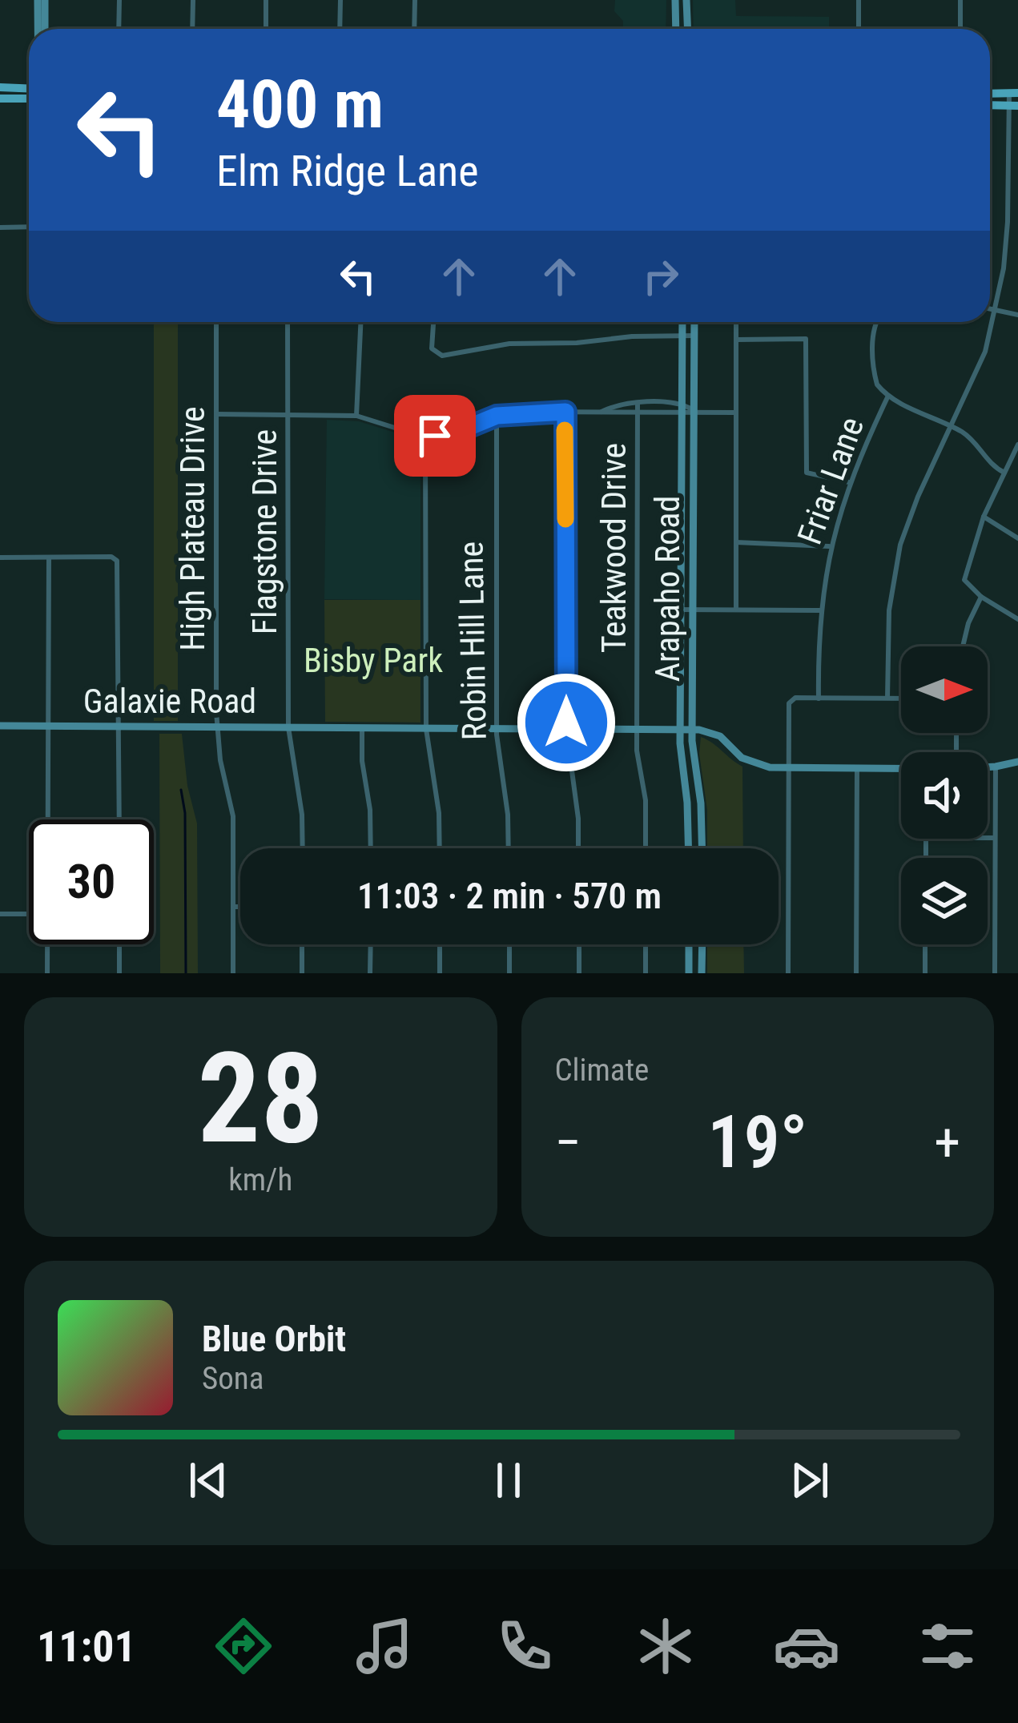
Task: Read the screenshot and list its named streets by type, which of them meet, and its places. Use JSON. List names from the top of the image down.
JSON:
{
  "streets": {
    "main road": ["Arapaho Road", "Galaxie Road"],
    "street": [
      "Friar Lane",
      "High Plateau Drive",
      "Flagstone Drive",
      "Teakwood Drive",
      "Robin Hill Lane"
    ]
  },
  "crossings": [
    ["High Plateau Drive", "Galaxie Road"],
    ["Flagstone Drive", "Galaxie Road"],
    ["Teakwood Drive", "Galaxie Road"],
    ["Arapaho Road", "Galaxie Road"],
    ["Robin Hill Lane", "Galaxie Road"]
  ],
  "parks": ["Bisby Park"],
  "north": "right",
  "page": {
    "turn": ["400 m", "Elm Ridge Lane"],
    "limit": "30",
    "trip": "11:03 · 2 min · 570 m",
    "tile": [
      ["28", "km/h"],
      "Climate"
    ],
    "heat": ["−", "19°", "+"],
    "song": ["Blue Orbit", "Sona"],
    "tabs": "11:01"
  }
}
